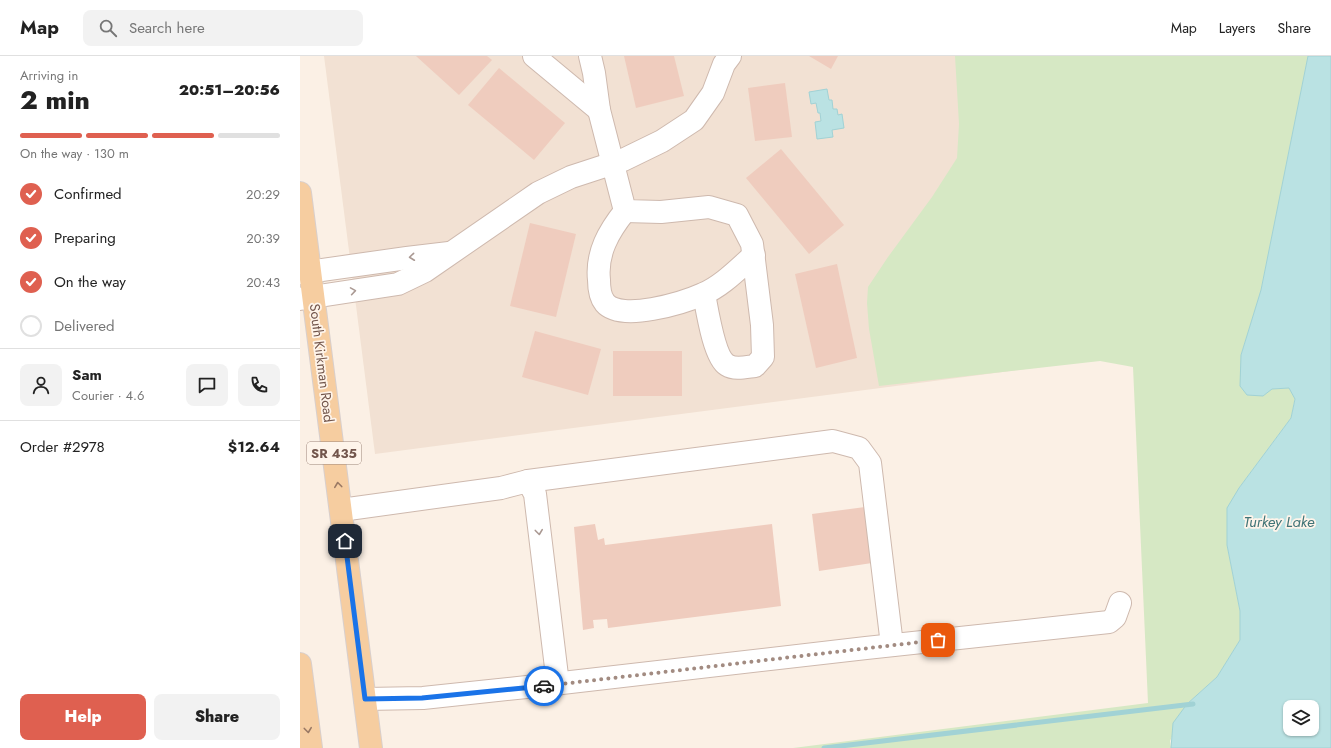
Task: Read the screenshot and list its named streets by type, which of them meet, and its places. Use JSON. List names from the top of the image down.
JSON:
{
  "streets": {
    "main road": ["South Kirkman Road", "SR 435"]
  },
  "one_way": ["South Kirkman Road"],
  "water": ["Turkey Lake"],
  "page": {
    "header": "Map",
    "search": "Search here",
    "nav": ["Map", "Layers", "Share"],
    "heading": ["2 min", "Arriving in", "20:51–20:56"],
    "panel": [
      "Sam",
      "Courier · 4.6",
      "Order #2978",
      "$12.64"
    ],
    "bar": "On the way · 130 m",
    "list": [
      ["Confirmed", "20:29"],
      ["Preparing", "20:39"],
      ["On the way", "20:43"],
      "Delivered"
    ],
    "buttons": ["Help", "Share"]
  }
}
